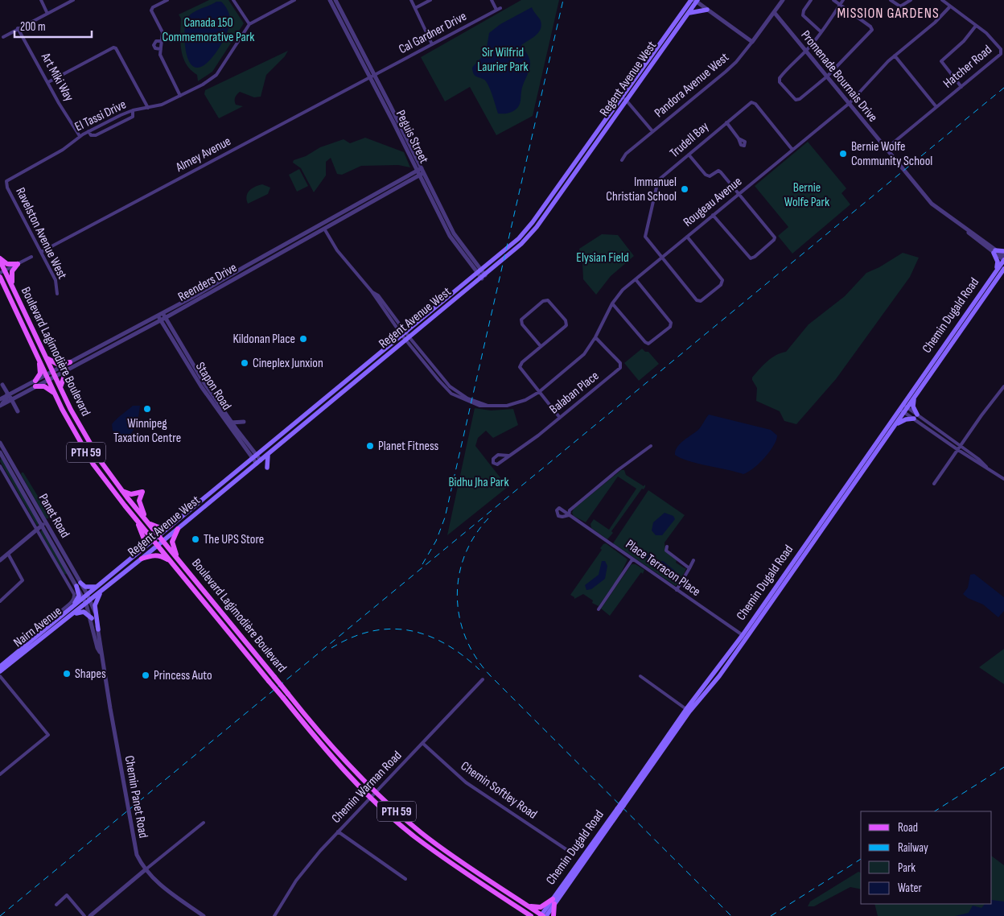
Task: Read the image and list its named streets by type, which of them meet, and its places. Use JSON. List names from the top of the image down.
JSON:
{
  "streets": {
    "main road": [
      "Regent Avenue West",
      "Chemin Dugald Road",
      "Boulevard Lagimodière Boulevard",
      "PTH 59",
      "Nairn Avenue"
    ],
    "street": [
      "Cal Gardner Drive",
      "Hatcher Road",
      "Promenade Bournais Drive",
      "Art Miki Way",
      "Pandora Avenue West",
      "El Tassi Drive",
      "Peguis Street",
      "Trudell Bay",
      "Almey Avenue",
      "Rougeau Avenue",
      "Ravelston Avenue West",
      "Reenders Drive",
      "Stapon Road",
      "Balaban Place",
      "Panet Road",
      "Place Terracon Place",
      "Chemin Warman Road",
      "Chemin Softley Road",
      "Chemin Panet Road"
    ]
  },
  "crossings": [
    ["Cal Gardner Drive", "Peguis Street"],
    ["Cal Gardner Drive", "Almey Avenue"],
    ["Hatcher Road", "Promenade Bournais Drive"],
    ["Hatcher Road", "Rougeau Avenue"],
    ["Promenade Bournais Drive", "Pandora Avenue West"],
    ["Promenade Bournais Drive", "Rougeau Avenue"],
    ["Art Miki Way", "El Tassi Drive"],
    ["Regent Avenue West", "Peguis Street"],
    ["Regent Avenue West", "Rougeau Avenue"],
    ["Regent Avenue West", "Boulevard Lagimodière Boulevard"],
    ["Regent Avenue West", "Stapon Road"],
    ["Regent Avenue West", "Panet Road"],
    ["Regent Avenue West", "Nairn Avenue"],
    ["Regent Avenue West", "Chemin Panet Road"],
    ["El Tassi Drive", "Ravelston Avenue West"],
    ["Peguis Street", "Almey Avenue"],
    ["Peguis Street", "Reenders Drive"],
    ["Trudell Bay", "Rougeau Avenue"],
    ["Almey Avenue", "Ravelston Avenue West"],
    ["Rougeau Avenue", "Reenders Drive"],
    ["Rougeau Avenue", "Balaban Place"],
    ["Reenders Drive", "Boulevard Lagimodière Boulevard"],
    ["Reenders Drive", "Stapon Road"],
    ["Chemin Dugald Road", "Boulevard Lagimodière Boulevard"],
    ["Chemin Dugald Road", "Place Terracon Place"],
    ["Boulevard Lagimodière Boulevard", "Chemin Warman Road"],
    ["Panet Road", "Nairn Avenue"],
    ["Panet Road", "Chemin Panet Road"],
    ["Nairn Avenue", "Chemin Panet Road"],
    ["Chemin Warman Road", "Chemin Softley Road"]
  ],
  "districts": ["MISSION GARDENS"],
  "parks": [
    "Canada 150 Commemorative Park",
    "Sir Wilfrid Laurier Park",
    "Bernie Wolfe Park",
    "Elysian Field",
    "Bidhu Jha Park"
  ],
  "places": [
    "Bernie Wolfe Community School",
    "Immanuel Christian School",
    "Kildonan Place",
    "Cineplex Junxion",
    "Winnipeg Taxation Centre",
    "Planet Fitness",
    "The UPS Store",
    "Shapes",
    "Princess Auto"
  ],
  "legend": [
    "Road",
    "Railway",
    "Park",
    "Water"
  ],
  "scale_bar": "200 m"
}
